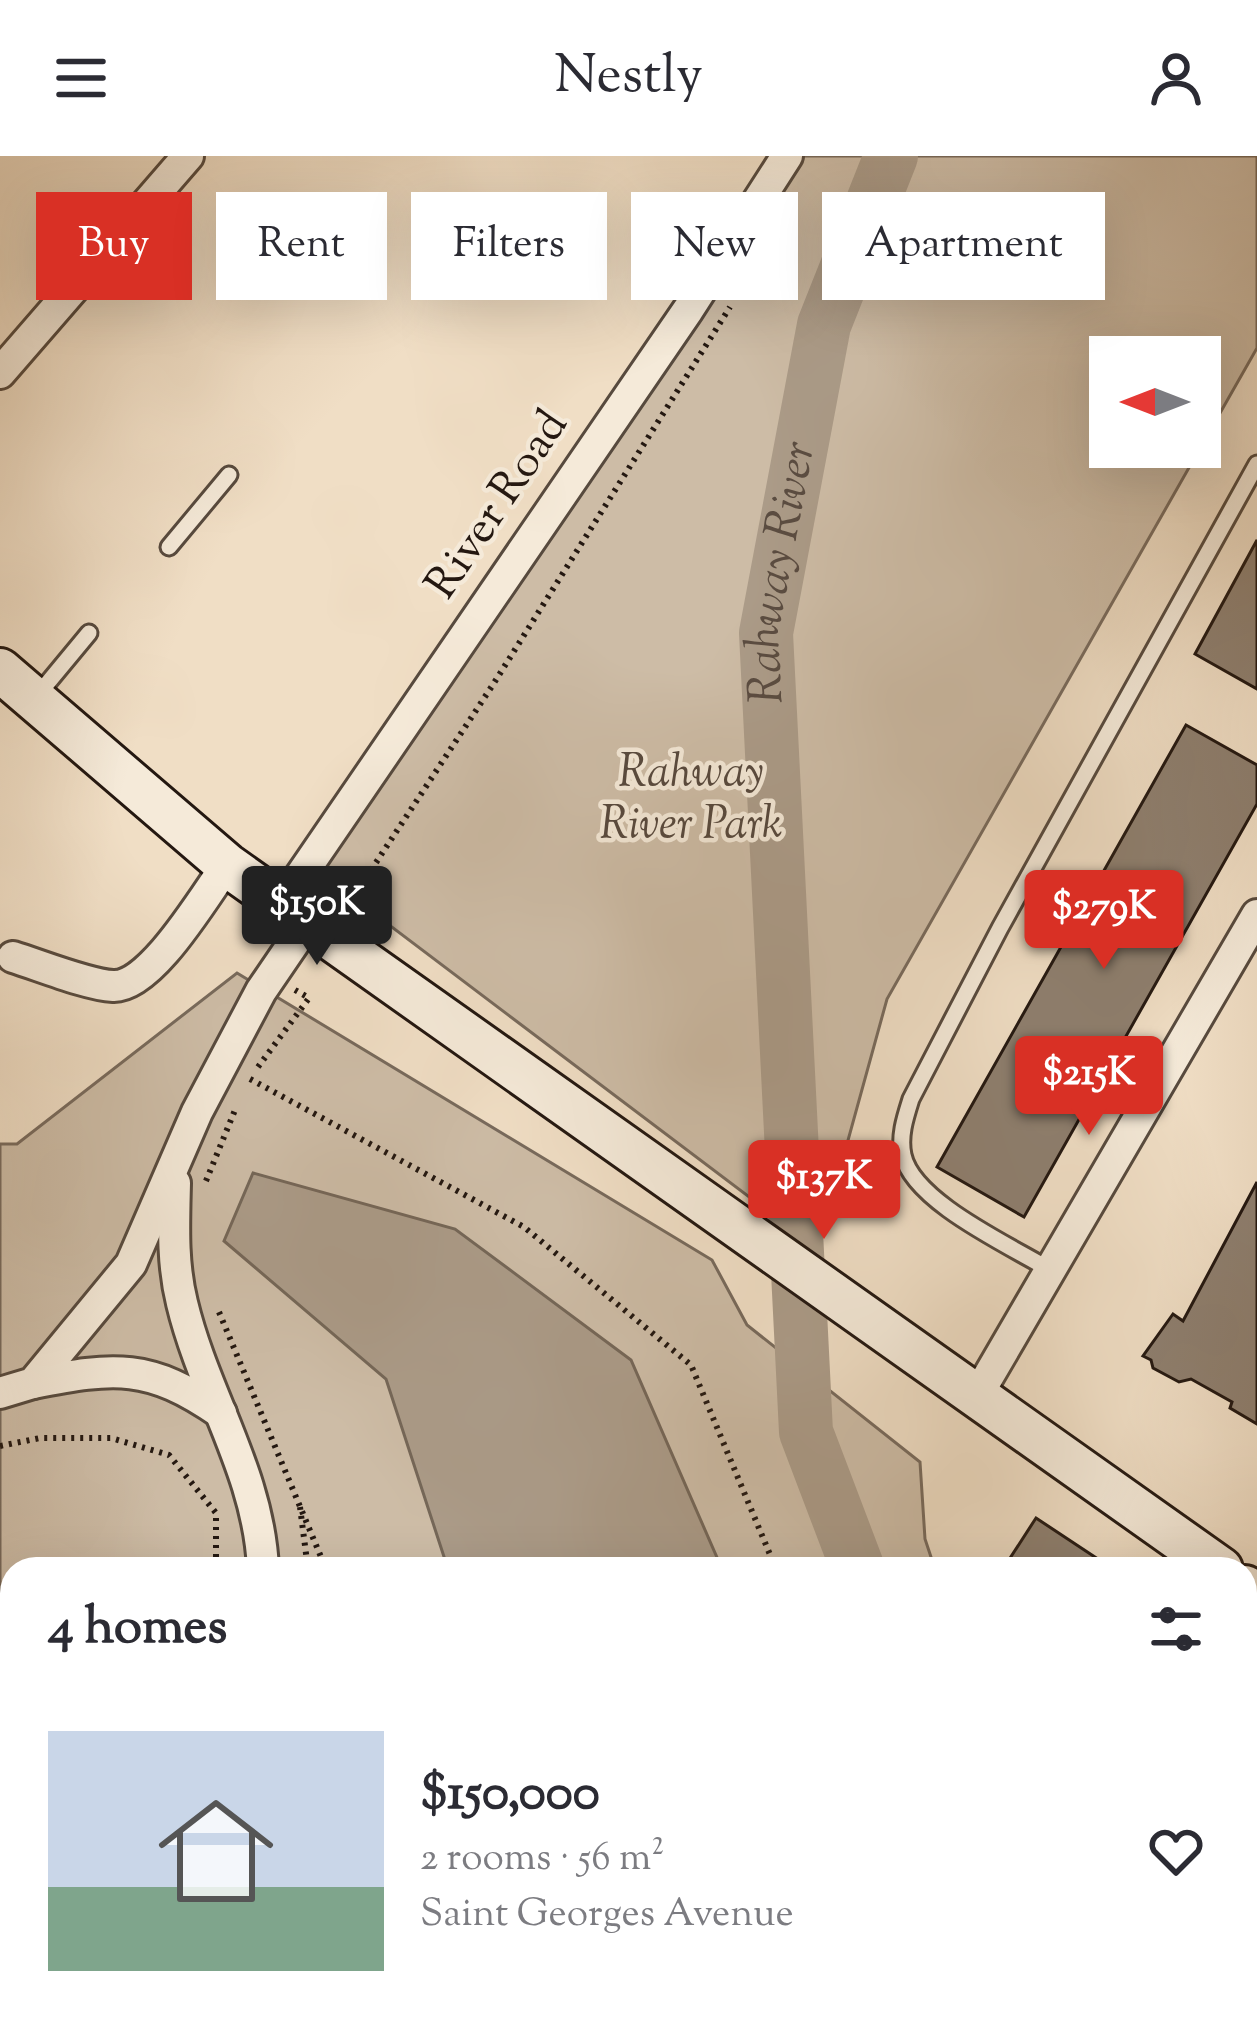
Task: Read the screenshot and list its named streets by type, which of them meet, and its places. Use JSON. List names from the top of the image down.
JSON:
{
  "streets": {
    "street": ["River Road"]
  },
  "water": ["Rahway River"],
  "parks": ["Rahway River Park"],
  "north": "left",
  "page": {
    "header": "Nestly",
    "chip": [
      "Buy",
      "Rent",
      "Filters",
      "New",
      "Apartment"
    ],
    "price": [
      "$150K",
      "$279K",
      "$215K",
      "$137K"
    ],
    "heading": "4 homes",
    "list": [
      {
        "name": "$150,000",
        "note": "2 rooms · 56 m² · Saint Georges Avenue"
      }
    ]
  }
}
